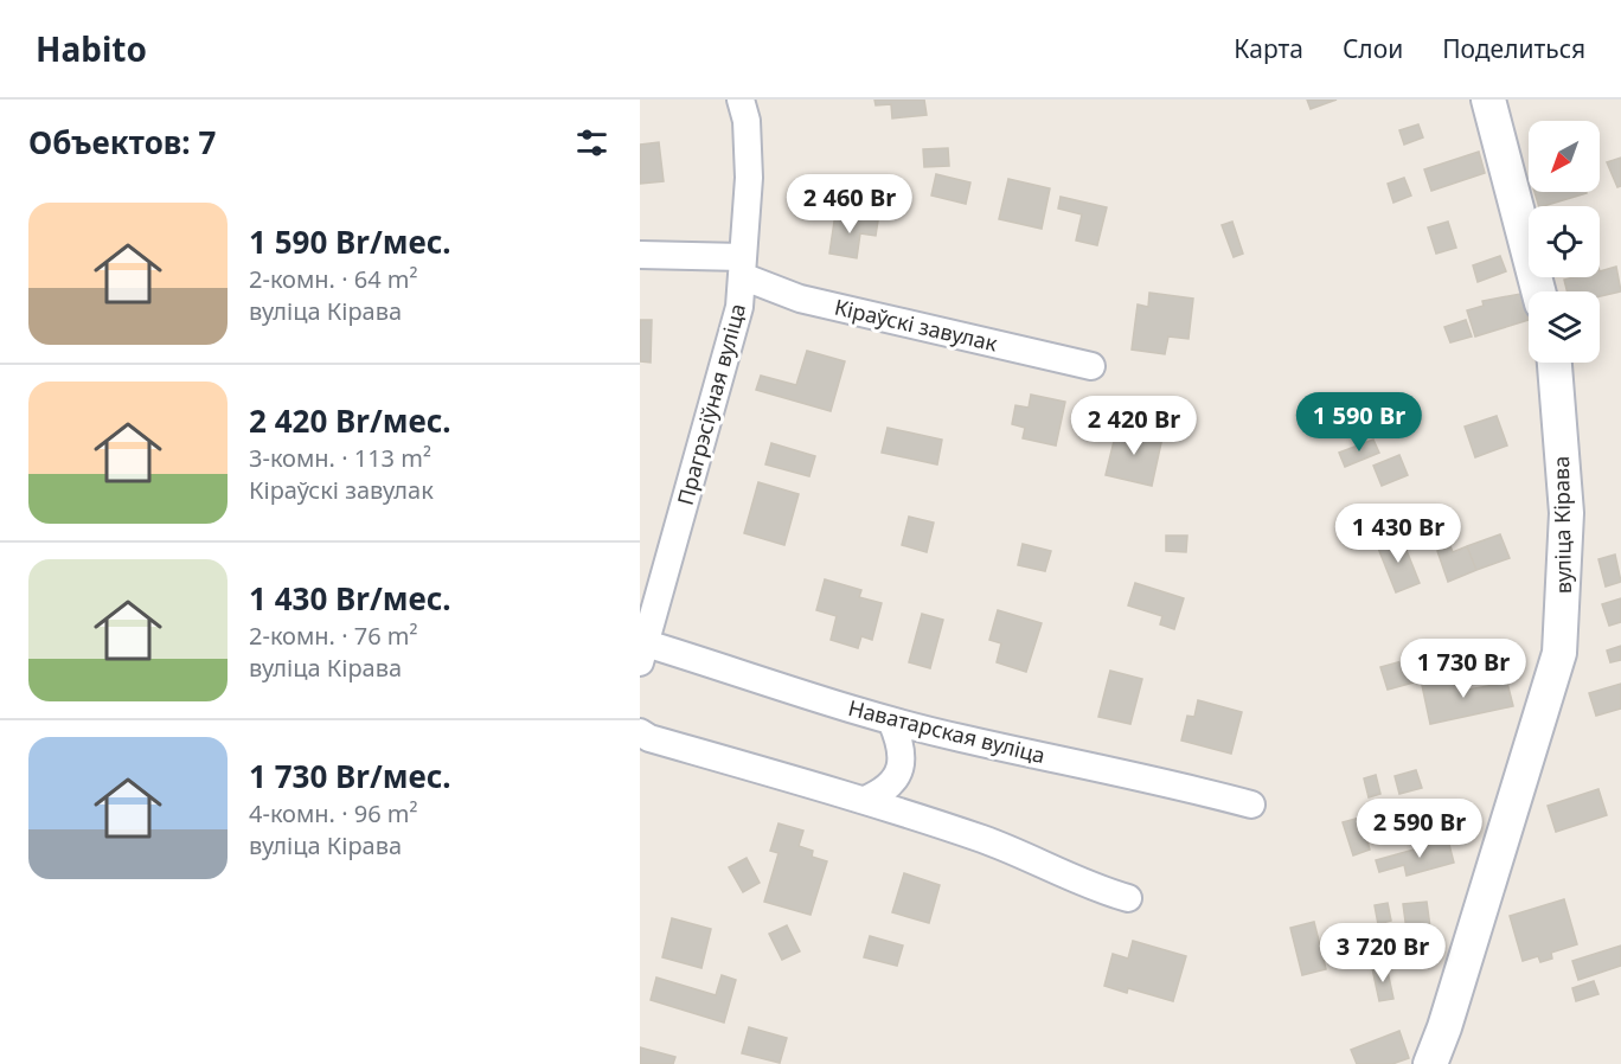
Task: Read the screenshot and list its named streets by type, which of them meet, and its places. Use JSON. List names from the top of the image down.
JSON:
{
  "streets": {
    "street": [
      "Кіраўскі завулак",
      "Прагрэсіўная вуліца",
      "вуліца Кірава",
      "Наватарская вуліца"
    ]
  },
  "crossings": [
    ["Кіраўскі завулак", "Прагрэсіўная вуліца"],
    ["Прагрэсіўная вуліца", "Наватарская вуліца"]
  ],
  "north": "bottom left",
  "page": {
    "header": "Habito",
    "nav": ["Карта", "Слои", "Поделиться"],
    "heading": "Объектов: 7",
    "price": [
      "2 460 Br",
      "1 590 Br",
      "2 420 Br",
      "1 430 Br",
      "1 730 Br",
      "2 590 Br",
      "3 720 Br"
    ],
    "list": [
      {
        "name": "1 590 Br/мес.",
        "note": "2-комн. · 64 m² · вуліца Кірава"
      },
      {
        "name": "2 420 Br/мес.",
        "note": "3-комн. · 113 m² · Кіраўскі завулак"
      },
      {
        "name": "1 430 Br/мес.",
        "note": "2-комн. · 76 m² · вуліца Кірава"
      },
      {
        "name": "1 730 Br/мес.",
        "note": "4-комн. · 96 m² · вуліца Кірава"
      }
    ]
  }
}
